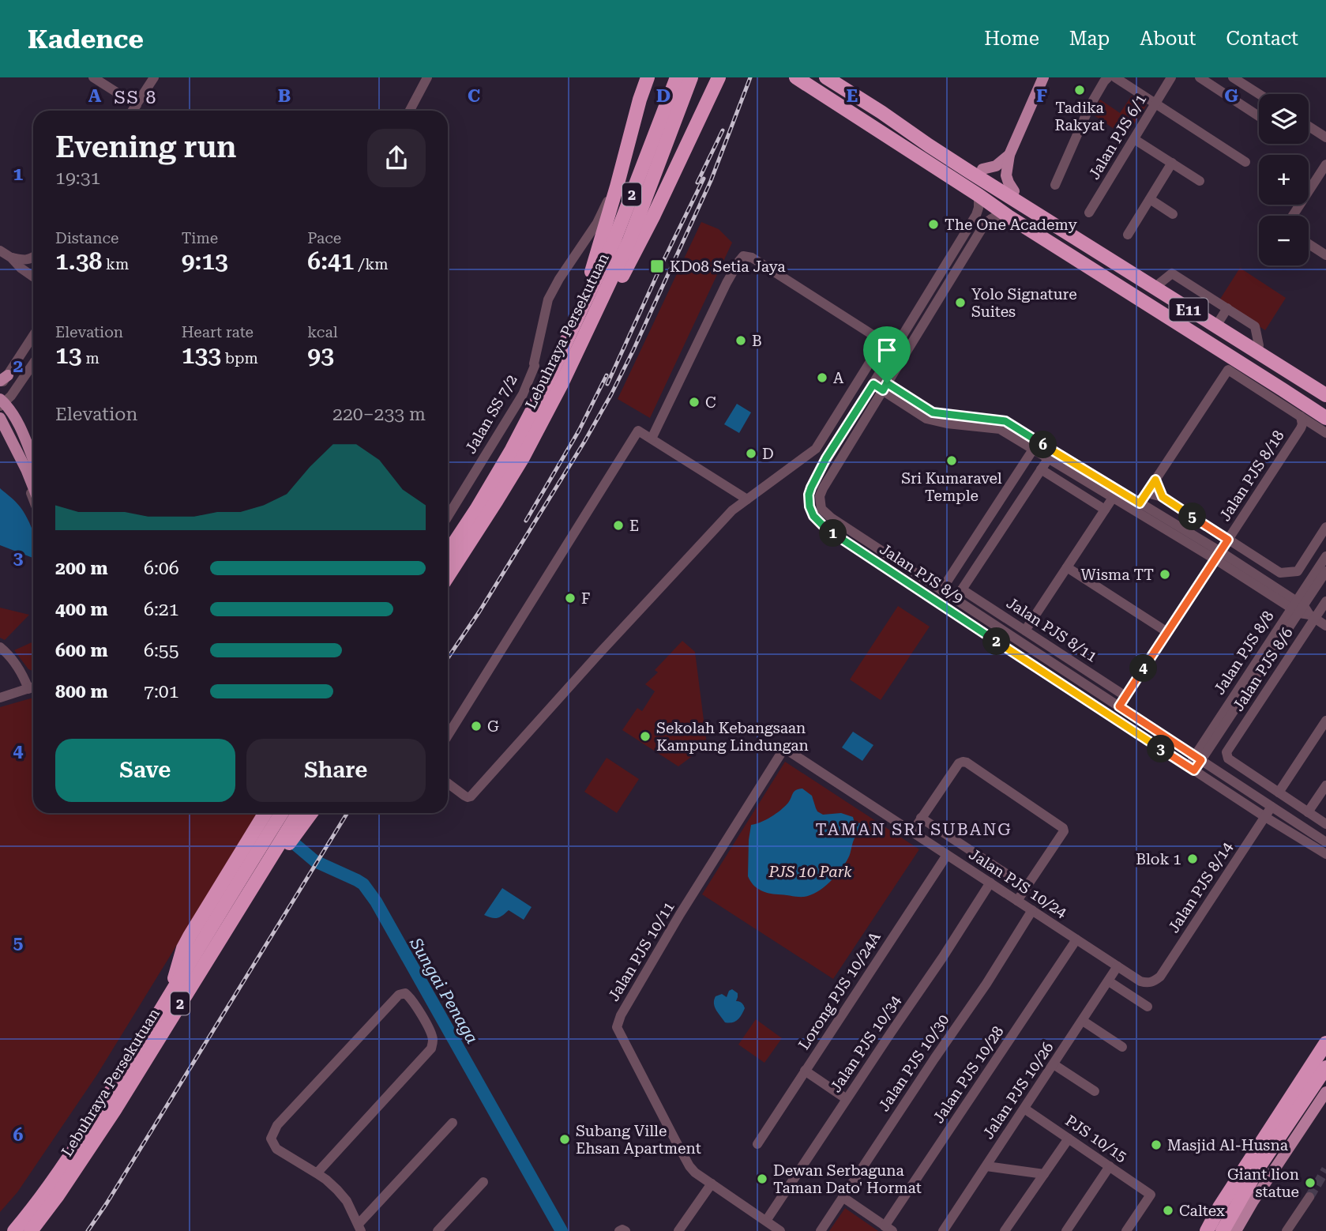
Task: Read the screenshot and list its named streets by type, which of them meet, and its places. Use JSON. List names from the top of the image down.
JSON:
{
  "streets": {
    "highway": ["2", "E11", "Lebuhraya Persekutuan"],
    "street": [
      "Jalan PJS 6/1",
      "Jalan SS 7/2",
      "Jalan PJS 8/18",
      "Jalan PJS 8/9",
      "Jalan PJS 8/11",
      "Jalan PJS 8/8",
      "Jalan PJS 8/6",
      "Jalan PJS 10/24",
      "Jalan PJS 8/14",
      "Jalan PJS 10/11",
      "Lorong PJS 10/24A",
      "Jalan PJS 10/34",
      "Jalan PJS 10/30",
      "Jalan PJS 10/28",
      "Jalan PJS 10/26",
      "PJS 10/15"
    ]
  },
  "crossings": [
    ["Jalan PJS 8/18", "Jalan PJS 8/9"],
    ["Jalan PJS 8/18", "Jalan PJS 8/11"],
    ["Jalan PJS 8/9", "Jalan PJS 8/8"],
    ["Jalan PJS 8/9", "Jalan PJS 8/14"],
    ["Jalan PJS 8/8", "Jalan PJS 8/6"],
    ["Jalan PJS 10/24", "Jalan PJS 8/14"],
    ["Jalan PJS 10/24", "Jalan PJS 10/11"],
    ["Jalan PJS 10/24", "Lorong PJS 10/24A"],
    ["Jalan PJS 10/24", "Jalan PJS 10/34"],
    ["Jalan PJS 10/24", "Jalan PJS 10/30"],
    ["Jalan PJS 10/24", "Jalan PJS 10/28"],
    ["Jalan PJS 10/24", "Jalan PJS 10/26"],
    ["Jalan PJS 10/11", "Jalan PJS 10/34"],
    ["Jalan PJS 10/26", "PJS 10/15"]
  ],
  "districts": ["SS 8", "TAMAN SRI SUBANG"],
  "water": ["Sungai Penaga"],
  "parks": ["PJS 10 Park"],
  "places": {
    "other": [
      "Tadika Rakyat",
      "The One Academy",
      "Yolo Signature Suites",
      "B",
      "A",
      "C",
      "D",
      "Sri Kumaravel Temple",
      "E",
      "Wisma TT",
      "F",
      "G",
      "Sekolah Kebangsaan Kampung Lindungan",
      "Blok 1",
      "Subang Ville Ehsan Apartment",
      "Masjid Al-Husna",
      "Dewan Serbaguna Taman Dato' Hormat",
      "Giant lion statue",
      "Caltex"
    ],
    "transit": ["KD08 Setia Jaya"]
  },
  "page": {
    "header": "Kadence",
    "nav": [
      "Home",
      "Map",
      "About",
      "Contact"
    ],
    "map_buttons": ["+", "−"],
    "heading": ["Evening run", "19:31"],
    "stats": [
      ["Distance", "1.38 km"],
      ["Time", "9:13"],
      ["Pace", "6:41 /km"],
      ["Elevation", "13 m"],
      ["Heart rate", "133 bpm"],
      ["kcal", "93"]
    ],
    "chart": ["Elevation", "220–233 m"],
    "pins": [
      "6",
      "5",
      "1",
      "2",
      "4",
      "3"
    ],
    "list": [
      {
        "name": "200 m",
        "note": "6:06"
      },
      {
        "name": "400 m",
        "note": "6:21"
      },
      {
        "name": "600 m",
        "note": "6:55"
      },
      {
        "name": "800 m",
        "note": "7:01"
      }
    ],
    "buttons": ["Save", "Share"]
  },
  "grid": {
    "columns": [
      "A",
      "B",
      "C",
      "D",
      "E",
      "F",
      "G"
    ],
    "rows": [
      "1",
      "2",
      "3",
      "4",
      "5",
      "6"
    ]
  }
}
